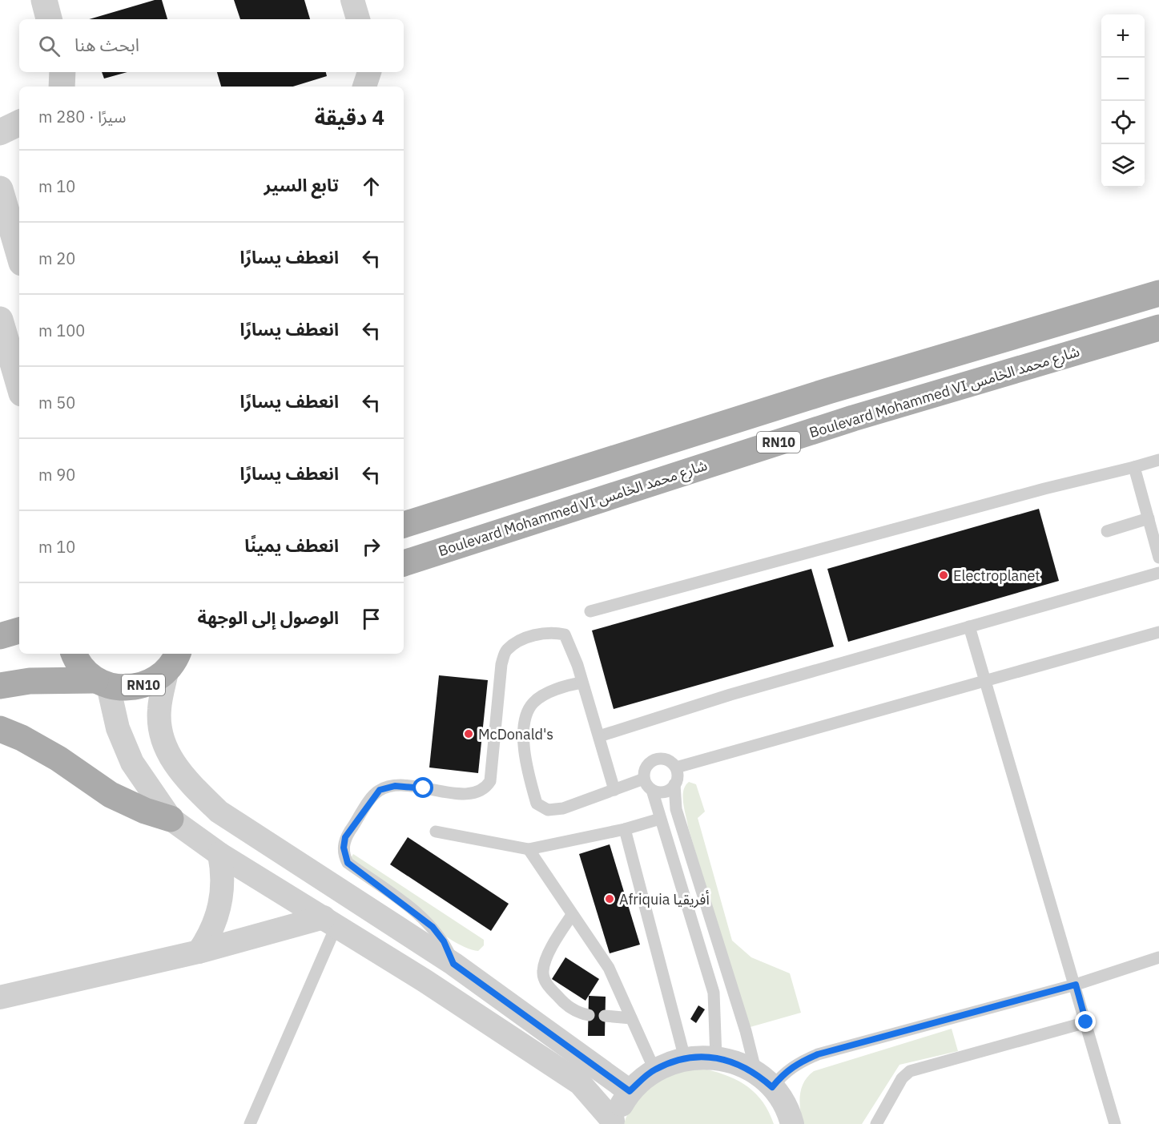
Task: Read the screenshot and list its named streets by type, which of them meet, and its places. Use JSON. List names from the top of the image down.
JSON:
{
  "streets": {
    "main road": ["Boulevard Mohammed VI شارع محمد الخامس", "RN10"]
  },
  "places": ["Electroplanet", "McDonald's", "Afriquia أفريقيا"],
  "page": {
    "map_buttons": ["+", "−"],
    "search": "ابحث هنا",
    "heading": ["4 دقيقة", "سيرًا · 280 m"],
    "list": [
      ["تابع السير", "10 m"],
      ["انعطف يسارًا", "20 m"],
      ["انعطف يسارًا", "100 m"],
      ["انعطف يسارًا", "50 m"],
      ["انعطف يسارًا", "90 m"],
      ["انعطف يمينًا", "10 m"],
      "الوصول إلى الوجهة"
    ]
  }
}
